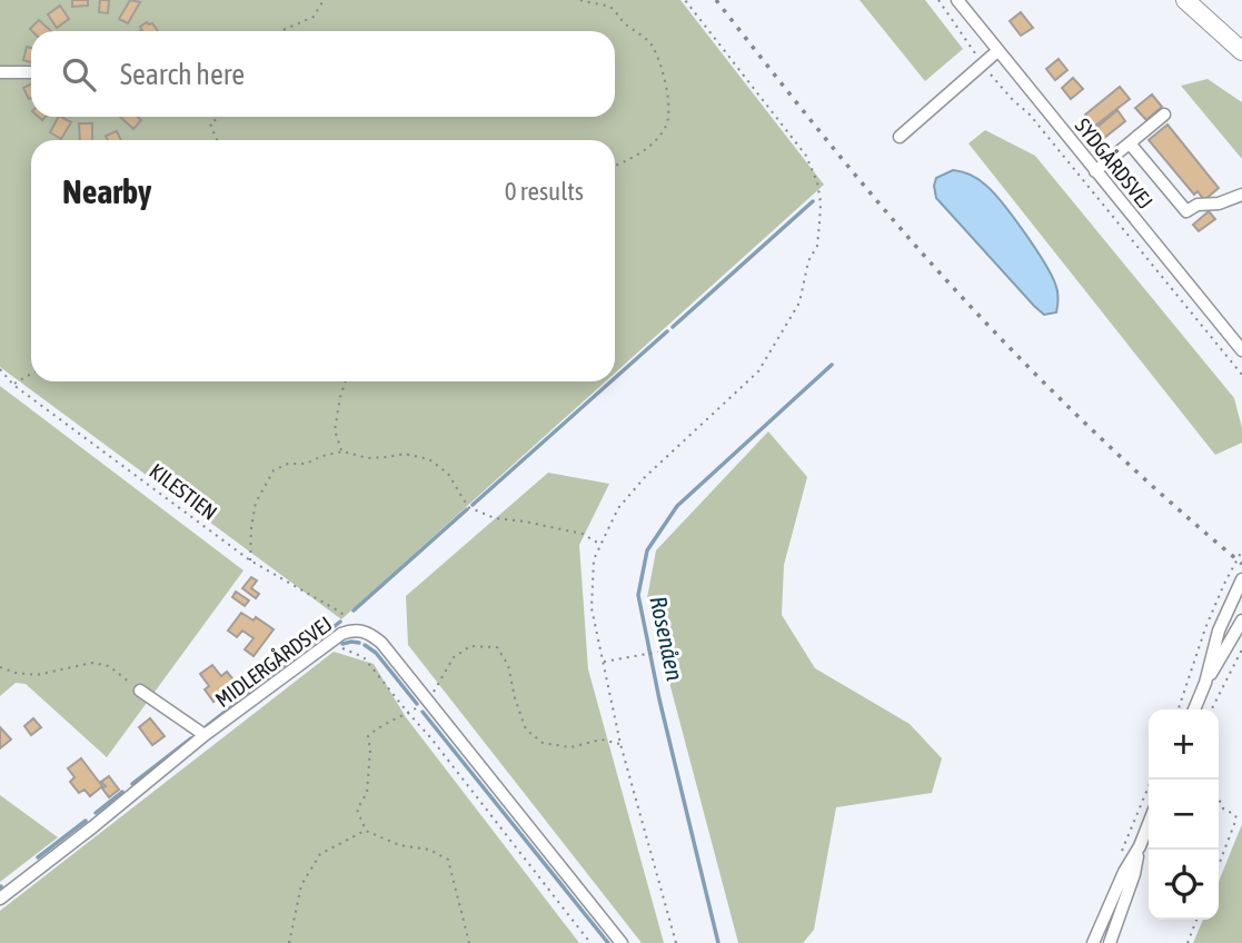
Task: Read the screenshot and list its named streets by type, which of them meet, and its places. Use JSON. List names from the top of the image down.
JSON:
{
  "streets": {
    "street": ["SYDGÅRDSVEJ", "MIDLERGÅRDSVEJ"],
    "path": ["KILESTIEN"]
  },
  "crossings": [
    ["KILESTIEN", "MIDLERGÅRDSVEJ"]
  ],
  "water": ["Rosenåen"],
  "page": {
    "search": "Search here",
    "heading": ["Nearby", "0 results"],
    "map_buttons": ["+", "−"]
  }
}
